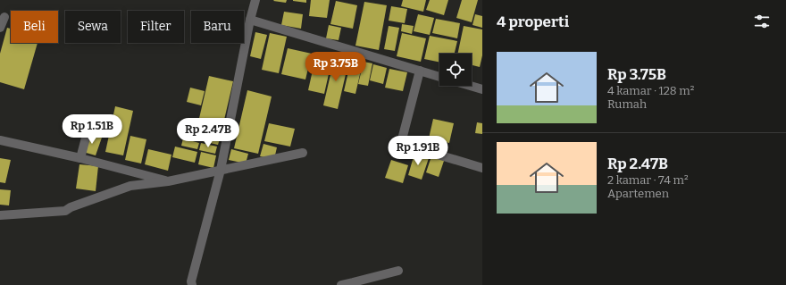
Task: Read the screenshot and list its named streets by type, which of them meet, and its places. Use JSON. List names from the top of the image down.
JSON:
{
  "page": {
    "heading": "4 properti",
    "chip": [
      "Beli",
      "Sewa",
      "Filter",
      "Baru"
    ],
    "list": [
      {
        "name": "Rp 3.75B",
        "note": "4 kamar · 128 m² · Rumah"
      },
      {
        "name": "Rp 2.47B",
        "note": "2 kamar · 74 m² · Apartemen"
      }
    ],
    "price": [
      "Rp 3.75B",
      "Rp 1.51B",
      "Rp 2.47B",
      "Rp 1.91B"
    ]
  }
}
